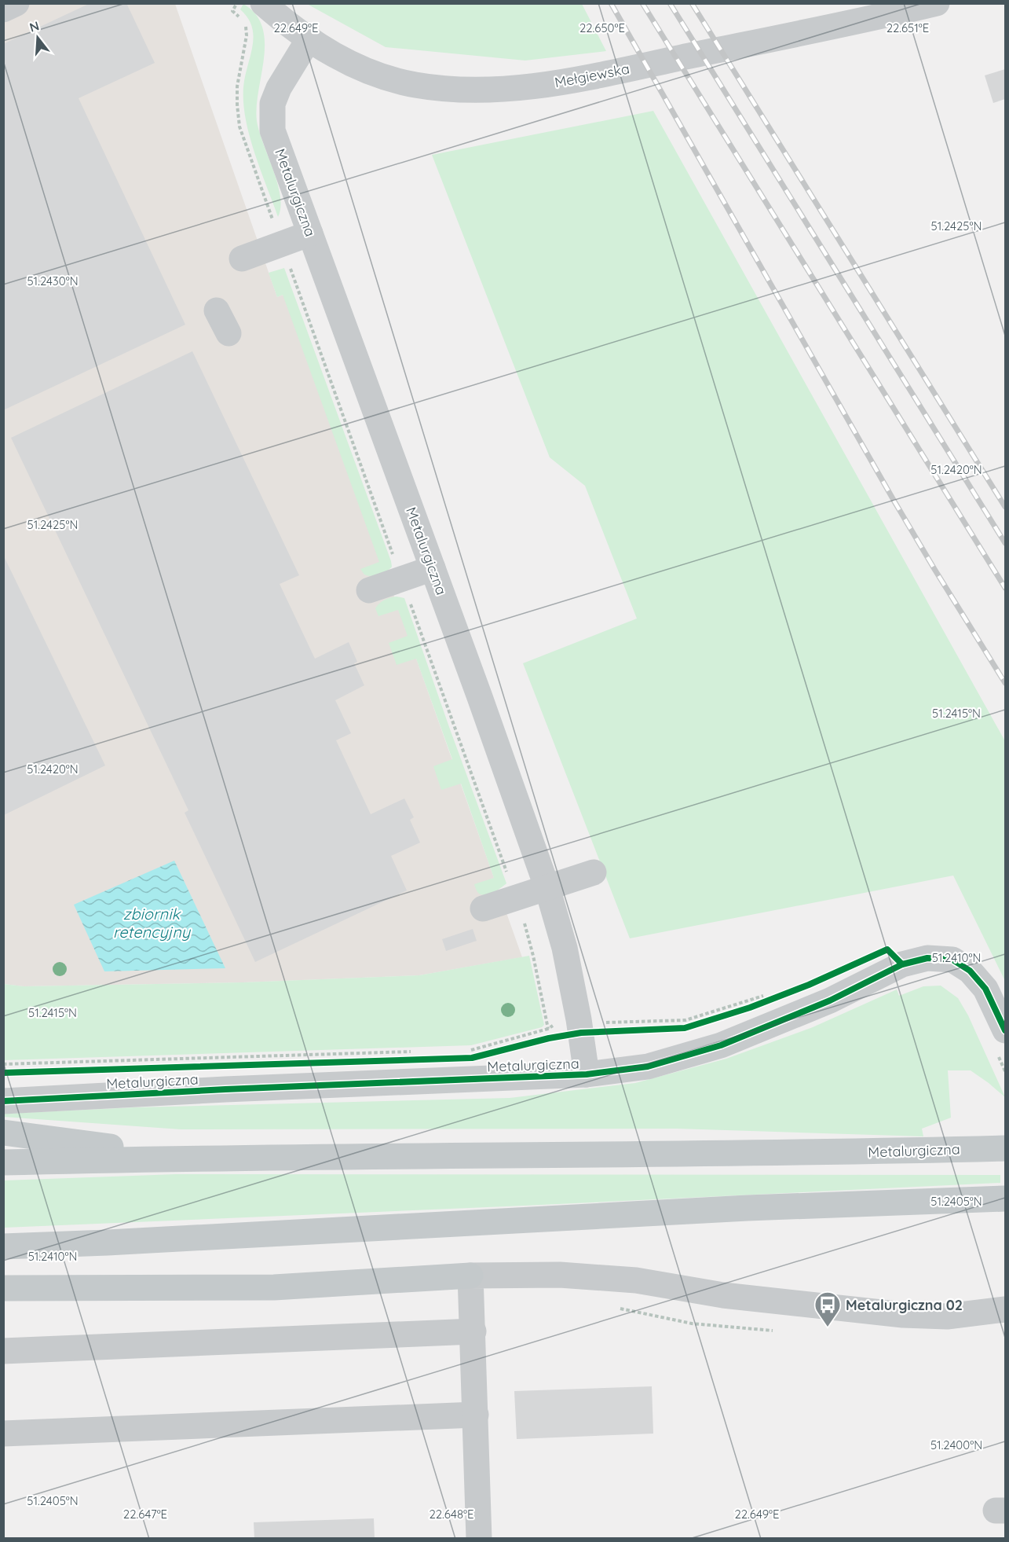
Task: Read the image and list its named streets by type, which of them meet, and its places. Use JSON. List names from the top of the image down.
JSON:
{
  "streets": {
    "main road": ["Metalurgiczna"],
    "street": ["Mełgiewska"]
  },
  "crossings": [
    ["Mełgiewska", "Metalurgiczna"]
  ],
  "water": ["zbiornik retencyjny"],
  "places": {
    "bus stop": ["Metalurgiczna 02"]
  },
  "north": "top",
  "coordinates": [
    "22.649°E",
    "22.650°E",
    "22.651°E",
    "51.2425°N",
    "51.2430°N",
    "51.2420°N",
    "51.2415°N",
    "51.2410°N",
    "51.2405°N",
    "51.2400°N",
    "22.647°E",
    "22.648°E"
  ]
}
